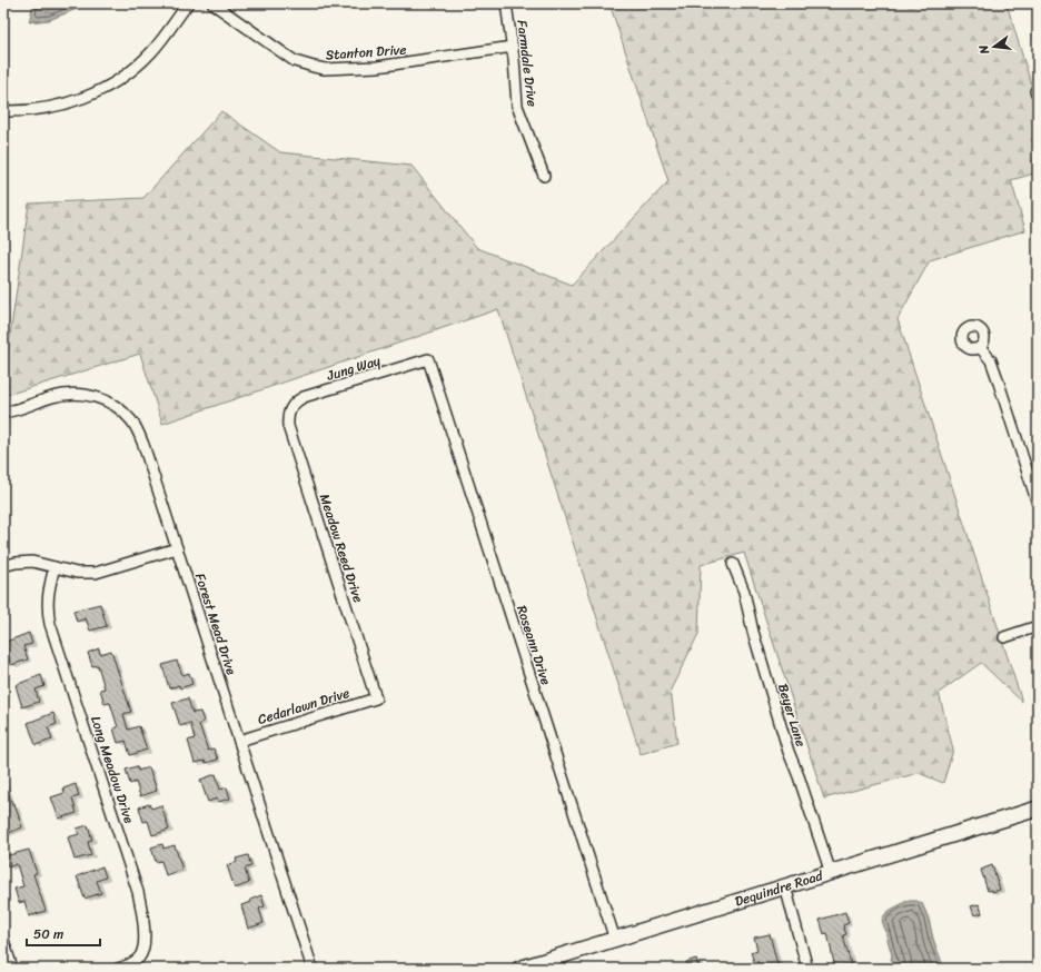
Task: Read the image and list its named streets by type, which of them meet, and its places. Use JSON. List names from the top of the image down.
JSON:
{
  "streets": {
    "main road": ["Dequindre Road"],
    "street": [
      "Stanton Drive",
      "Farmdale Drive",
      "Jung Way",
      "Meadow Reed Drive",
      "Forest Mead Drive",
      "Roseann Drive",
      "Cedarlawn Drive",
      "Beyer Lane",
      "Long Meadow Drive"
    ]
  },
  "crossings": [
    ["Stanton Drive", "Farmdale Drive"],
    ["Jung Way", "Meadow Reed Drive"],
    ["Jung Way", "Roseann Drive"],
    ["Meadow Reed Drive", "Cedarlawn Drive"],
    ["Forest Mead Drive", "Cedarlawn Drive"],
    ["Roseann Drive", "Dequindre Road"],
    ["Beyer Lane", "Dequindre Road"]
  ],
  "scale_bar": "50 m",
  "north": "left"
}
